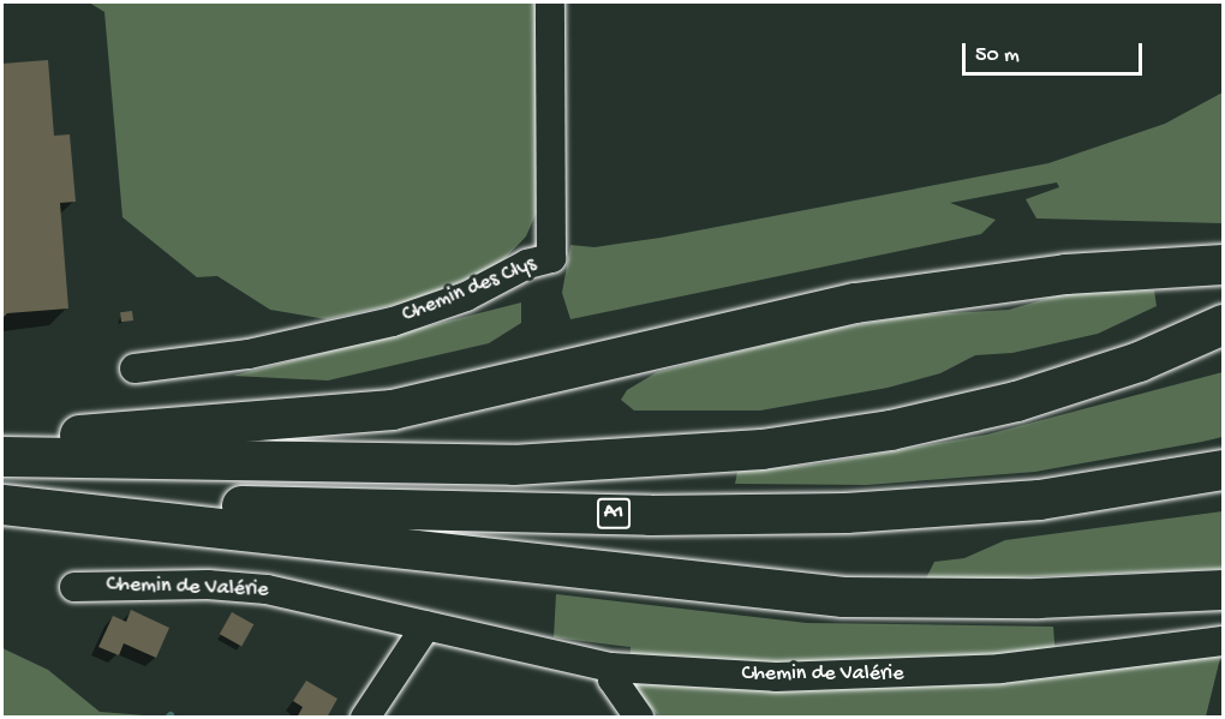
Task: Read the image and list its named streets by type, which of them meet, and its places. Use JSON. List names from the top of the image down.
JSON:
{
  "streets": {
    "highway": ["A1"],
    "street": ["Chemin des Clys", "Chemin de Valérie"]
  },
  "scale_bar": "50 m"
}
